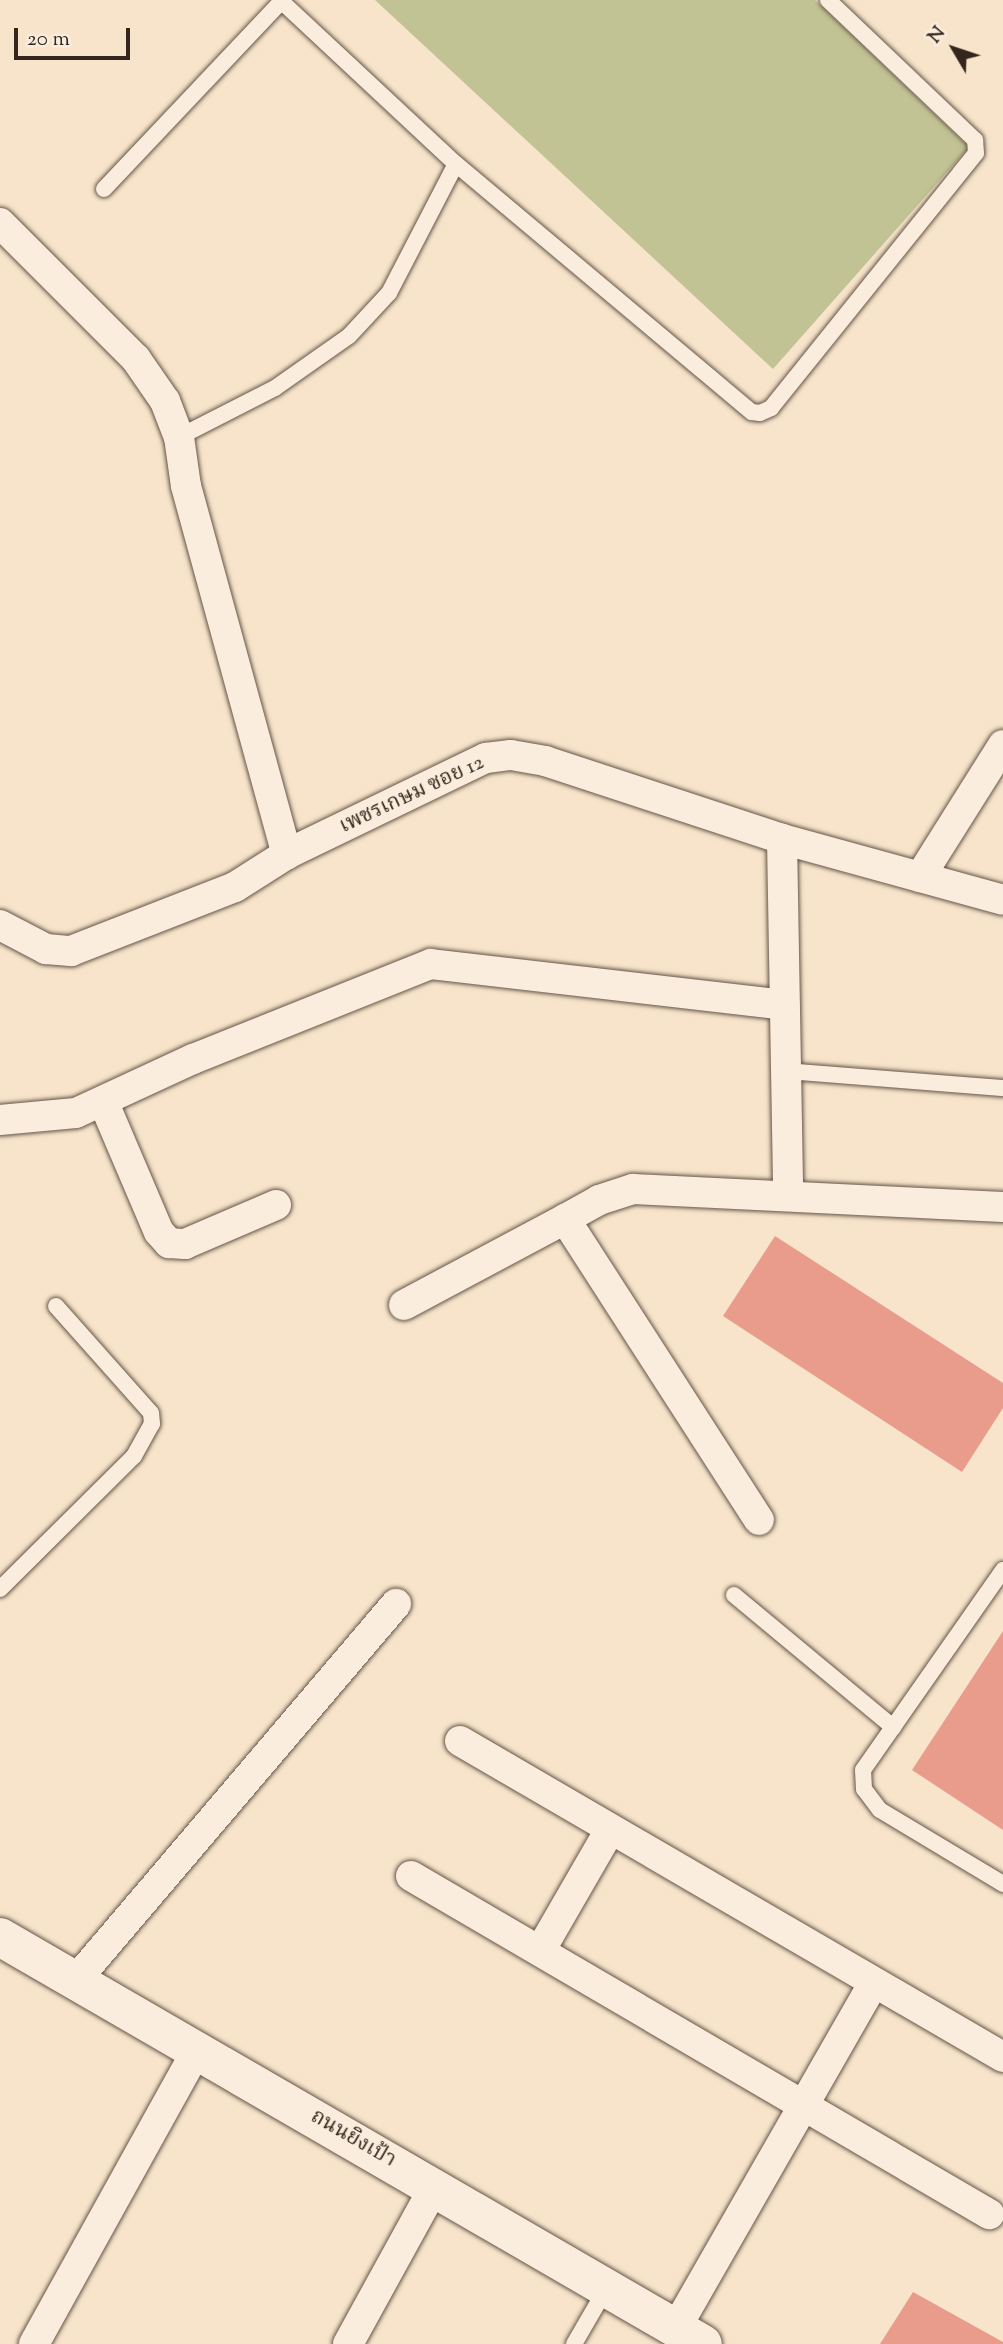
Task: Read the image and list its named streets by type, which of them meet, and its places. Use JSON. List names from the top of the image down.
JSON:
{
  "streets": {
    "main road": ["ถนนยิงเป้า"],
    "street": ["เพชรเกษม ซอย 12"]
  },
  "scale_bar": "20 m",
  "north": "top left"
}
